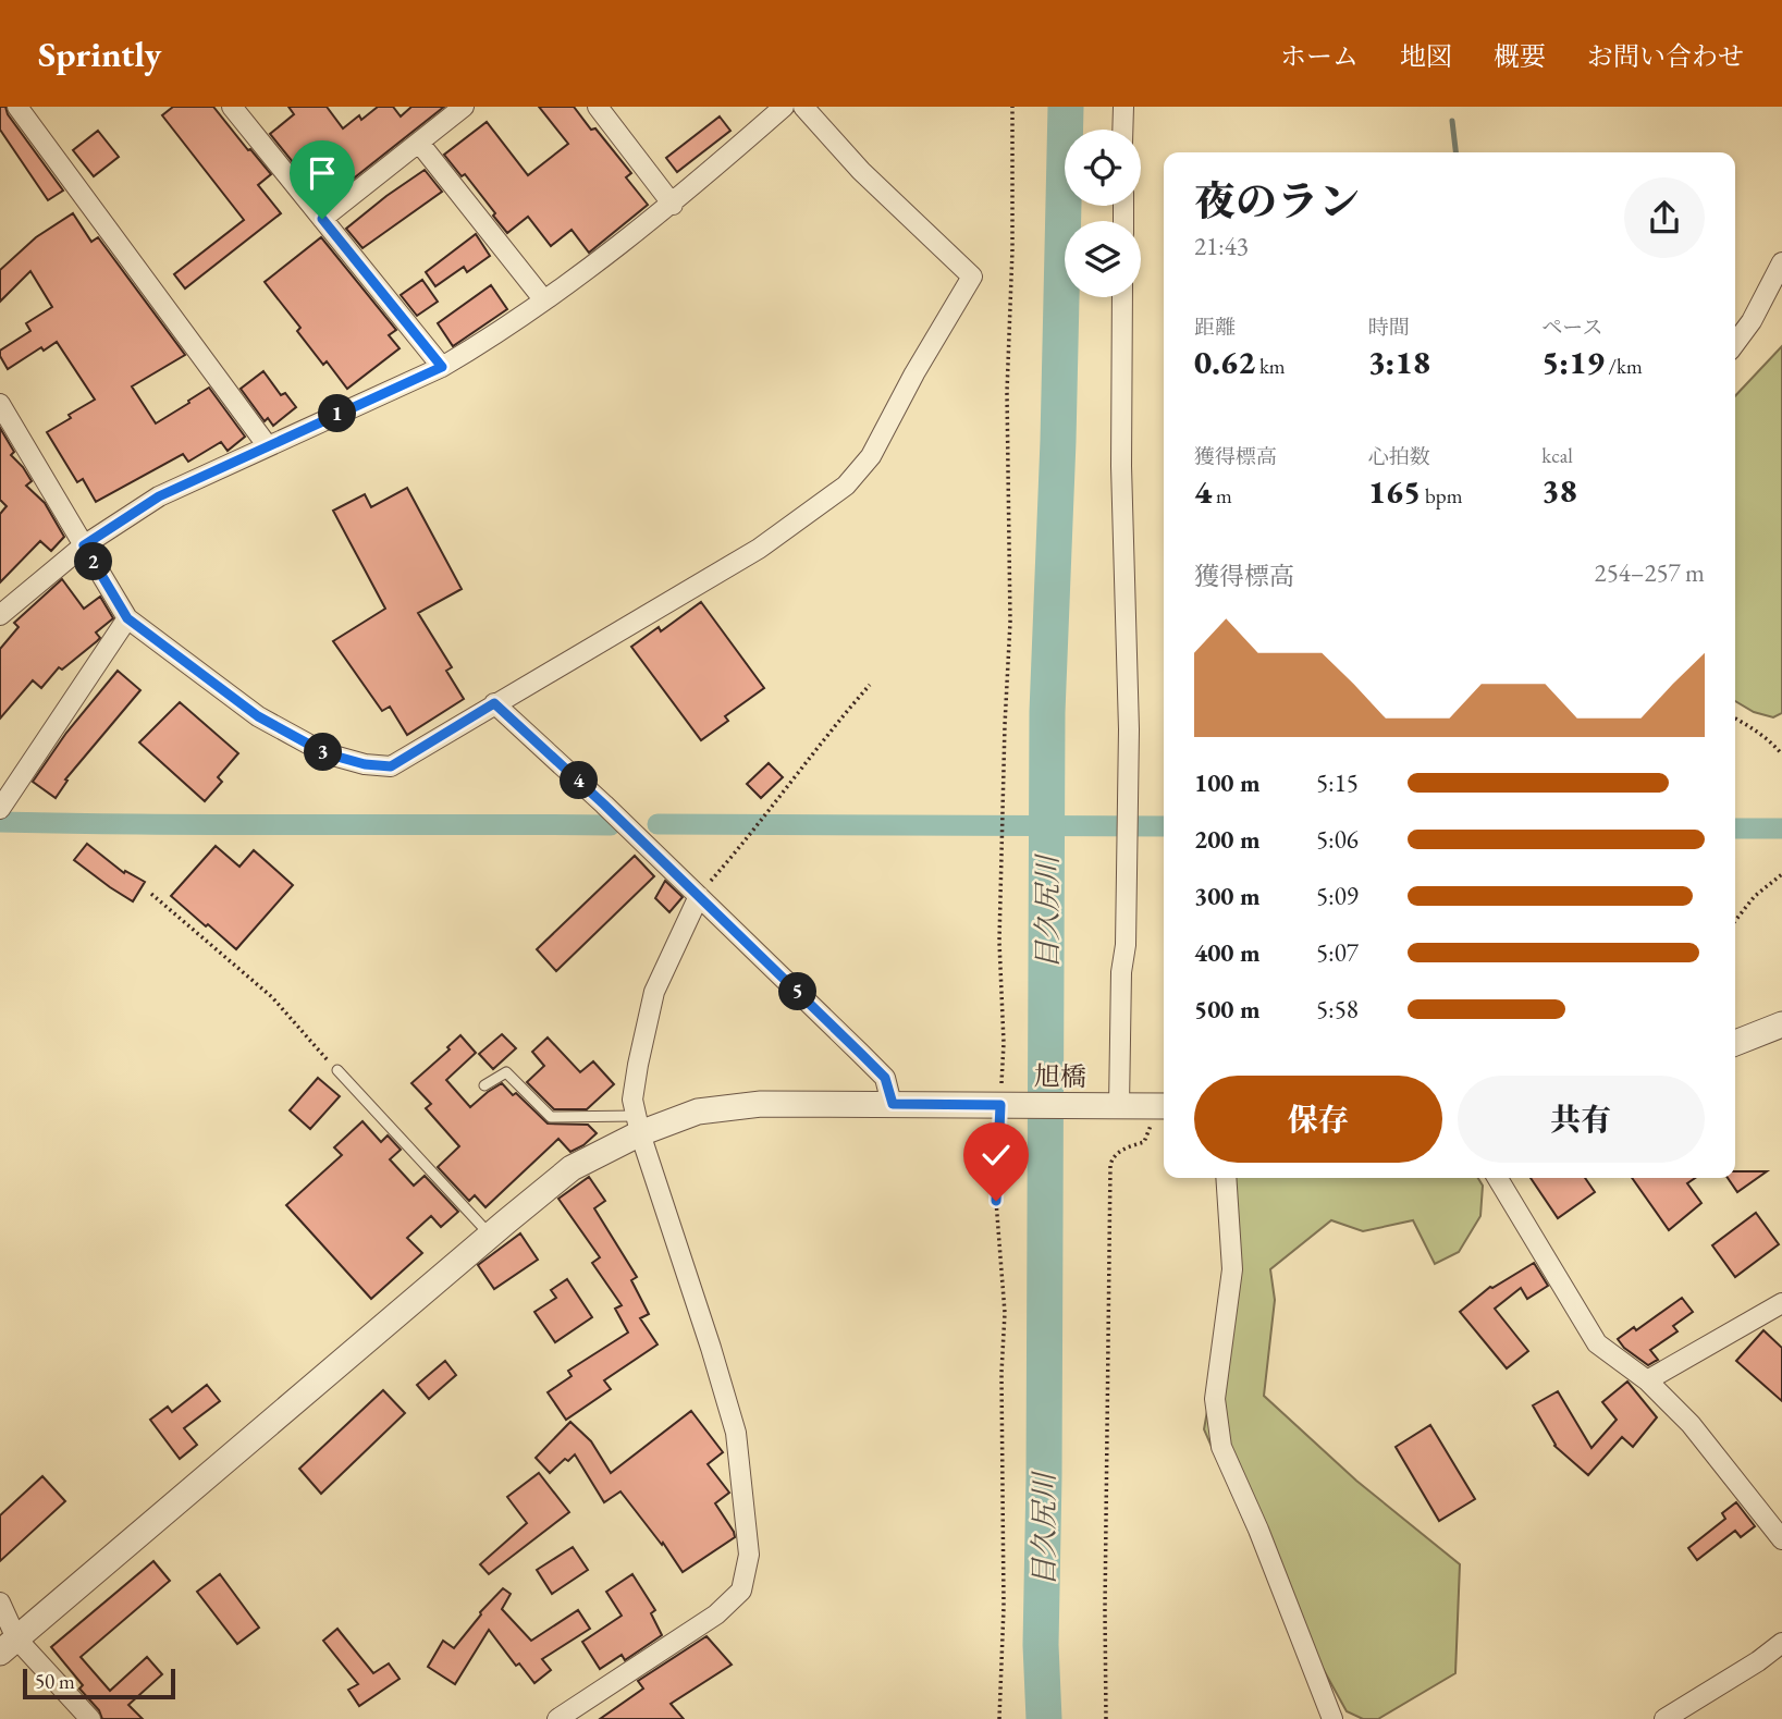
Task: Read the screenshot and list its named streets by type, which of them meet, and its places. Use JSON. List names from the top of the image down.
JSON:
{
  "streets": {
    "street": ["旭橋"]
  },
  "water": ["目久尻川"],
  "scale_bar": "50 m",
  "page": {
    "header": "Sprintly",
    "nav": [
      "ホーム",
      "地図",
      "概要",
      "お問い合わせ"
    ],
    "heading": ["夜のラン", "21:43"],
    "stats": [
      ["距離", "0.62 km"],
      ["時間", "3:18"],
      ["ペース", "5:19 /km"],
      ["獲得標高", "4 m"],
      ["心拍数", "165 bpm"],
      ["kcal", "38"]
    ],
    "pins": [
      "1",
      "2",
      "3",
      "4",
      "5"
    ],
    "chart": ["獲得標高", "254–257 m"],
    "list": [
      {
        "name": "100 m",
        "note": "5:15"
      },
      {
        "name": "200 m",
        "note": "5:06"
      },
      {
        "name": "300 m",
        "note": "5:09"
      },
      {
        "name": "400 m",
        "note": "5:07"
      },
      {
        "name": "500 m",
        "note": "5:58"
      }
    ],
    "buttons": ["保存", "共有"],
    "scale": "50 m"
  }
}
